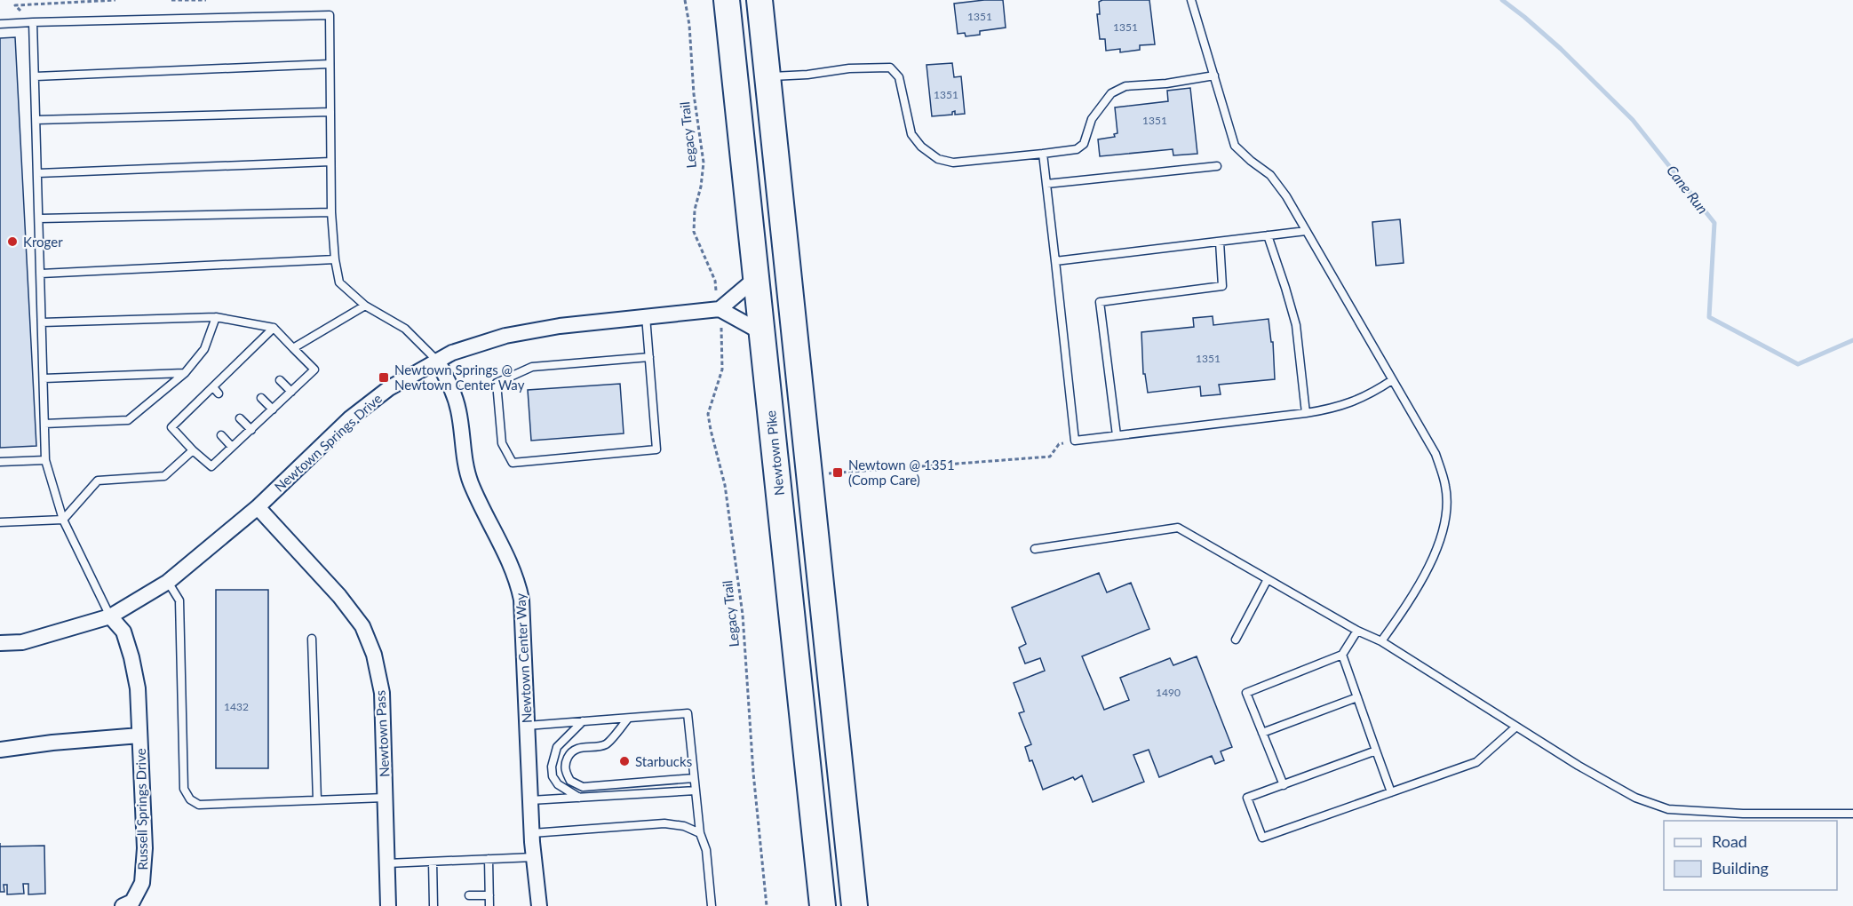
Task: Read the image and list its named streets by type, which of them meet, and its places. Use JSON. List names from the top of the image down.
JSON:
{
  "streets": {
    "highway": ["Newtown Pike"],
    "street": [
      "Newtown Springs Drive",
      "Newtown Center Way",
      "Newtown Pass",
      "Russell Springs Drive"
    ],
    "path": ["Legacy Trail"]
  },
  "crossings": [
    ["Legacy Trail", "Newtown Springs Drive"],
    ["Newtown Springs Drive", "Newtown Center Way"],
    ["Newtown Springs Drive", "Newtown Pass"],
    ["Newtown Springs Drive", "Russell Springs Drive"]
  ],
  "water": ["Cane Run"],
  "places": {
    "other": ["Kroger", "Starbucks"],
    "transit": ["Newtown Springs @ Newtown Center Way", "Newtown @ 1351 (Comp Care)"]
  },
  "house_numbers": [
    "1351",
    "1351",
    "1351",
    "1351",
    "1351",
    "1490",
    "1432"
  ],
  "legend": ["Road", "Building"]
}
